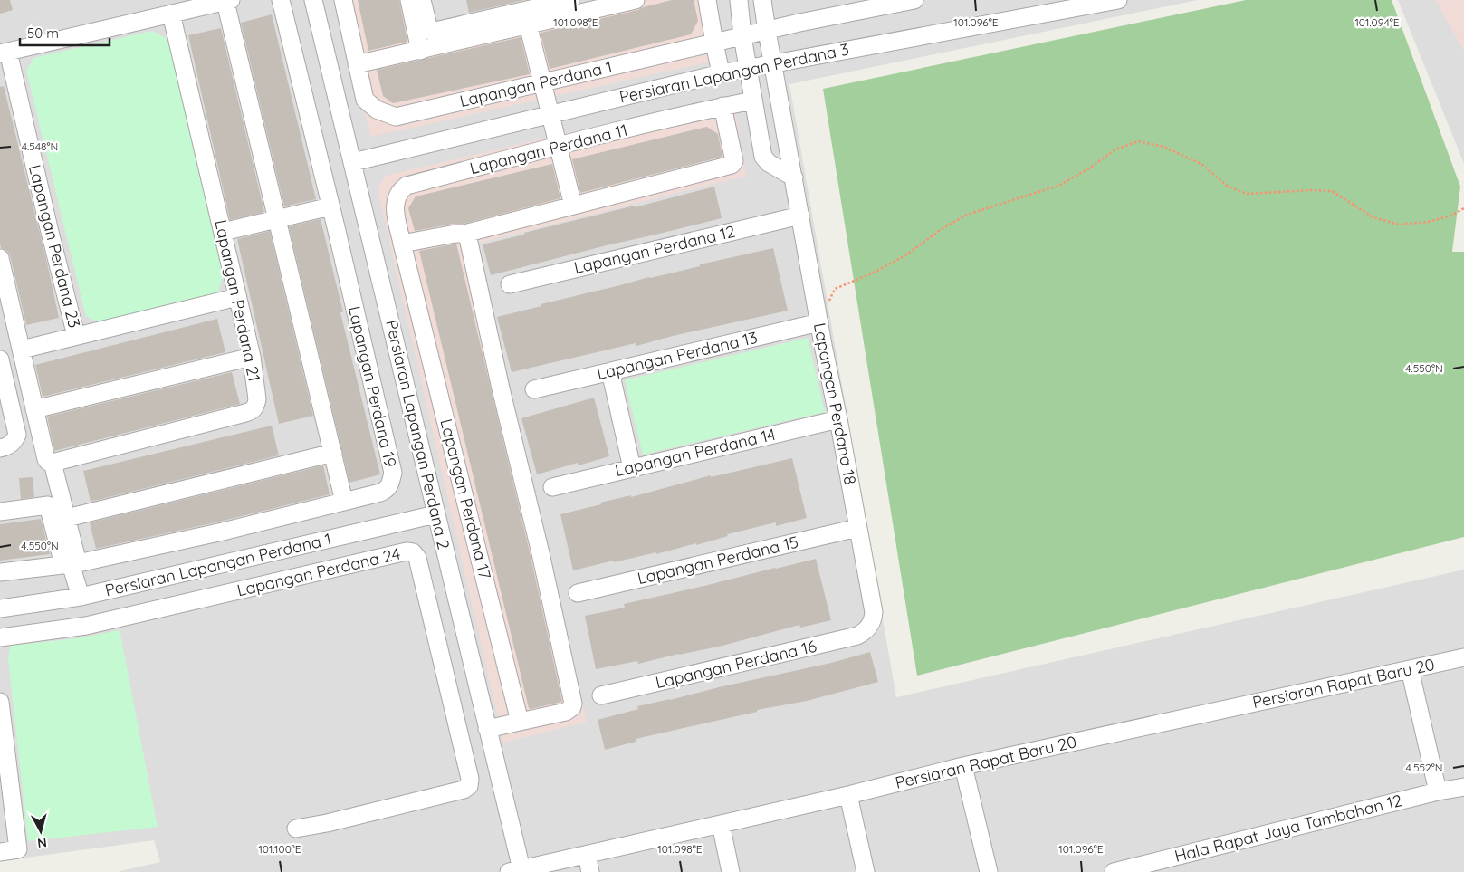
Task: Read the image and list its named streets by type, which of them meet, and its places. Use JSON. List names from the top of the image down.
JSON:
{
  "streets": {
    "street": [
      "Persiaran Lapangan Perdana 3",
      "Lapangan Perdana 1",
      "Lapangan Perdana 11",
      "Lapangan Perdana 23",
      "Lapangan Perdana 12",
      "Lapangan Perdana 21",
      "Lapangan Perdana 13",
      "Lapangan Perdana 19",
      "Lapangan Perdana 18",
      "Persiaran Lapangan Perdana 2",
      "Lapangan Perdana 14",
      "Lapangan Perdana 17",
      "Lapangan Perdana 15",
      "Persiaran Lapangan Perdana 1",
      "Lapangan Perdana 24",
      "Lapangan Perdana 16",
      "Persiaran Rapat Baru 20",
      "Hala Rapat Jaya Tambahan 12"
    ]
  },
  "crossings": [
    ["Persiaran Lapangan Perdana 3", "Lapangan Perdana 18"],
    ["Persiaran Lapangan Perdana 3", "Persiaran Lapangan Perdana 2"],
    ["Lapangan Perdana 1", "Lapangan Perdana 18"],
    ["Lapangan Perdana 11", "Lapangan Perdana 17"],
    ["Lapangan Perdana 12", "Lapangan Perdana 18"],
    ["Lapangan Perdana 13", "Lapangan Perdana 18"],
    ["Lapangan Perdana 18", "Lapangan Perdana 14"],
    ["Lapangan Perdana 18", "Lapangan Perdana 15"],
    ["Lapangan Perdana 18", "Lapangan Perdana 16"],
    ["Persiaran Lapangan Perdana 2", "Persiaran Lapangan Perdana 1"],
    ["Persiaran Lapangan Perdana 2", "Persiaran Rapat Baru 20"]
  ],
  "scale_bar": "50 m",
  "north": "bottom",
  "coordinates": [
    "101.098°E",
    "101.096°E",
    "101.094°E",
    "4.548°N",
    "4.550°N",
    "4.552°N",
    "101.100°E"
  ]
}
